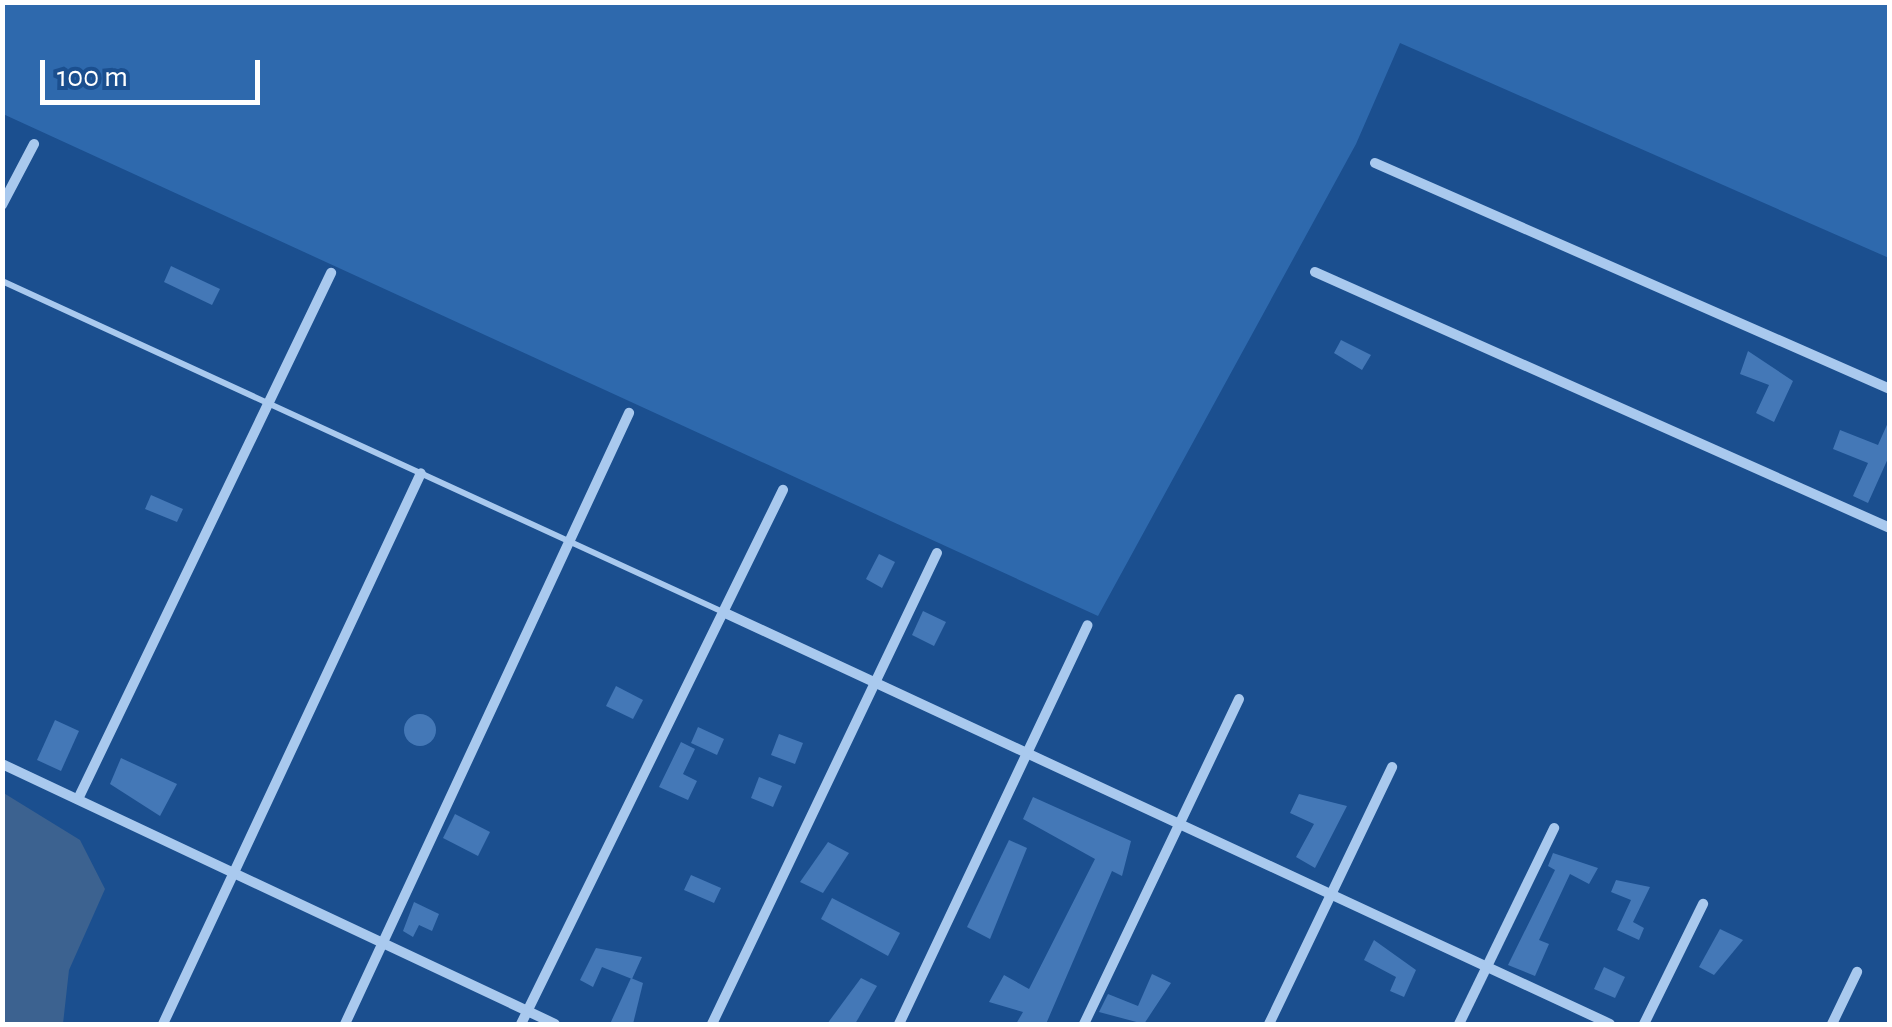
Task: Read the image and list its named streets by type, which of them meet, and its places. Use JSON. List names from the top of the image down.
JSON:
{
  "scale_bar": "100 m"
}
